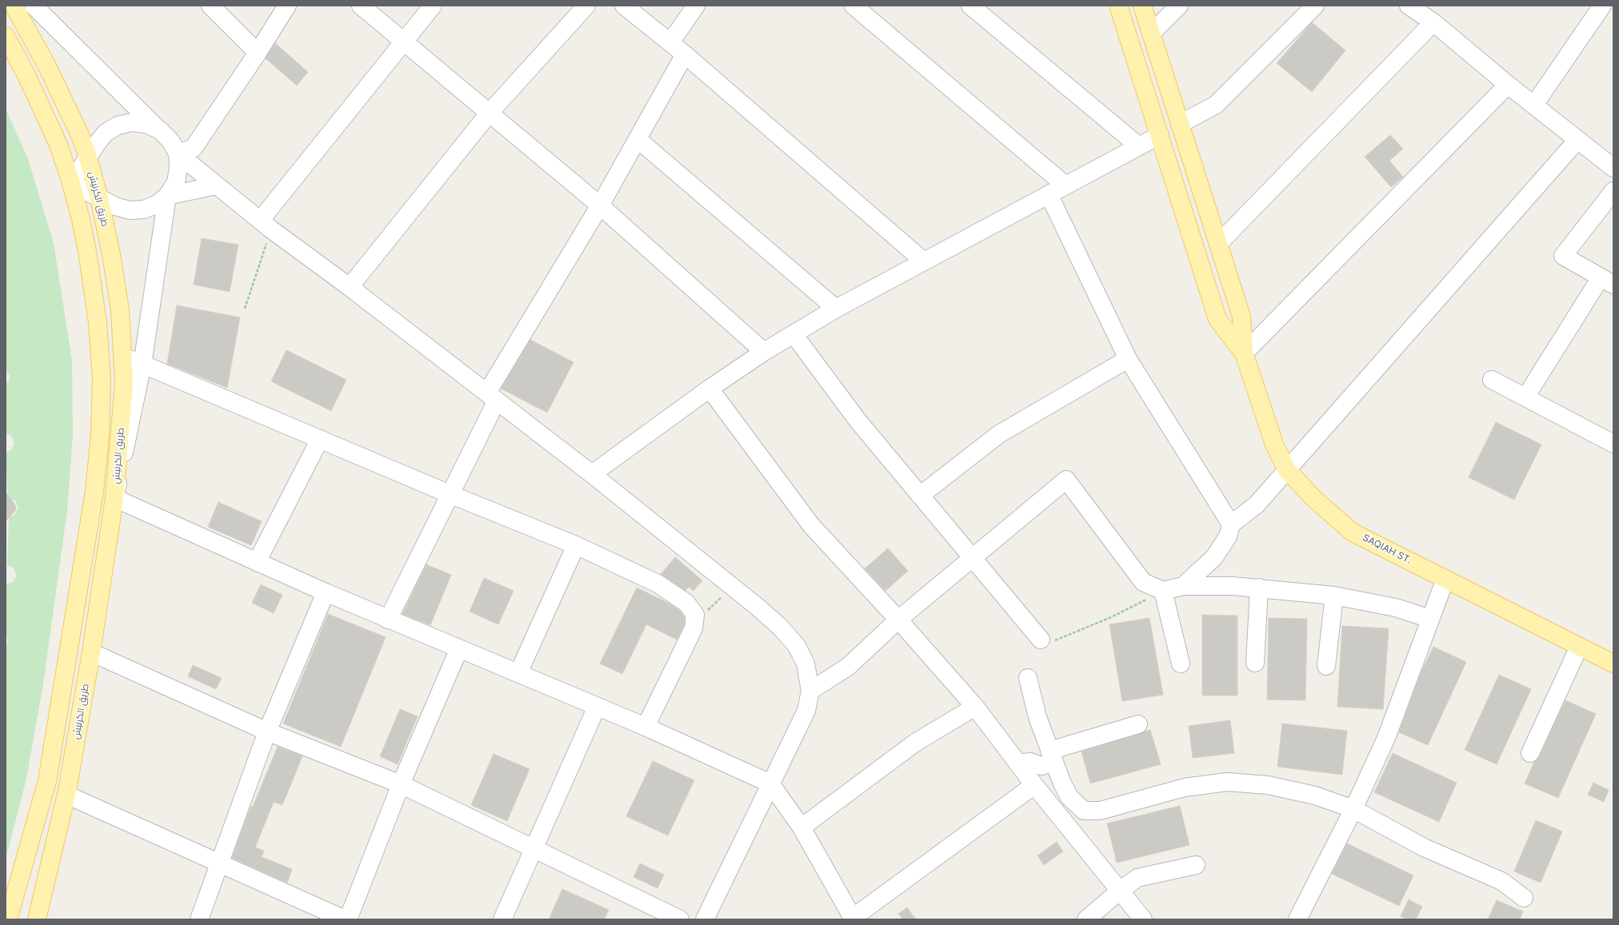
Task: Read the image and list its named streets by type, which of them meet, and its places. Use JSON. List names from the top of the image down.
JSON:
{
  "streets": {
    "main road": ["طريق الكرنيش", "SAQIAH ST."]
  }
}
